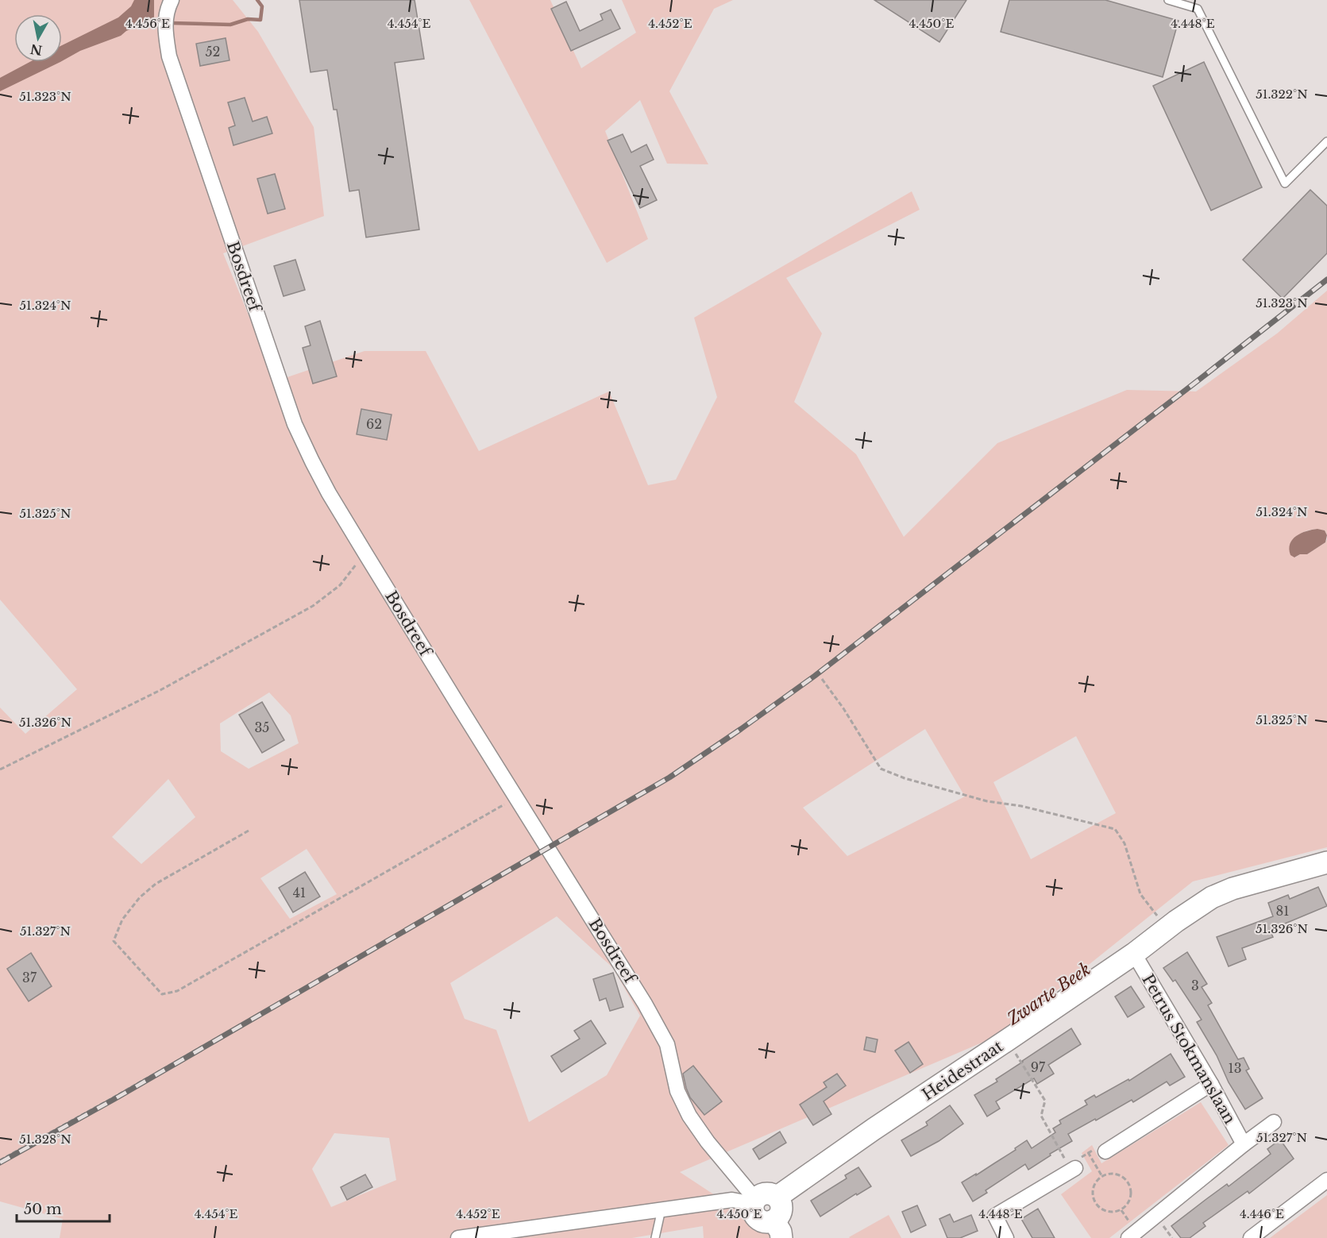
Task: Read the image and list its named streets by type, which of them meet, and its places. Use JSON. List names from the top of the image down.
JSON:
{
  "streets": {
    "street": ["Bosdreef", "Petrus Stokmanslaan", "Heidestraat"]
  },
  "crossings": [
    ["Petrus Stokmanslaan", "Heidestraat"]
  ],
  "water": ["Zwarte Beek"],
  "house_numbers": [
    "52",
    "62",
    "35",
    "41",
    "81",
    "37",
    "3",
    "97",
    "13"
  ],
  "scale_bar": "50 m",
  "north": "bottom",
  "coordinates": [
    "4.456°E",
    "4.454°E",
    "4.452°E",
    "4.450°E",
    "4.448°E",
    "51.322°N",
    "51.323°N",
    "51.324°N",
    "51.325°N",
    "51.326°N",
    "51.327°N",
    "51.328°N",
    "4.446°E"
  ]
}
